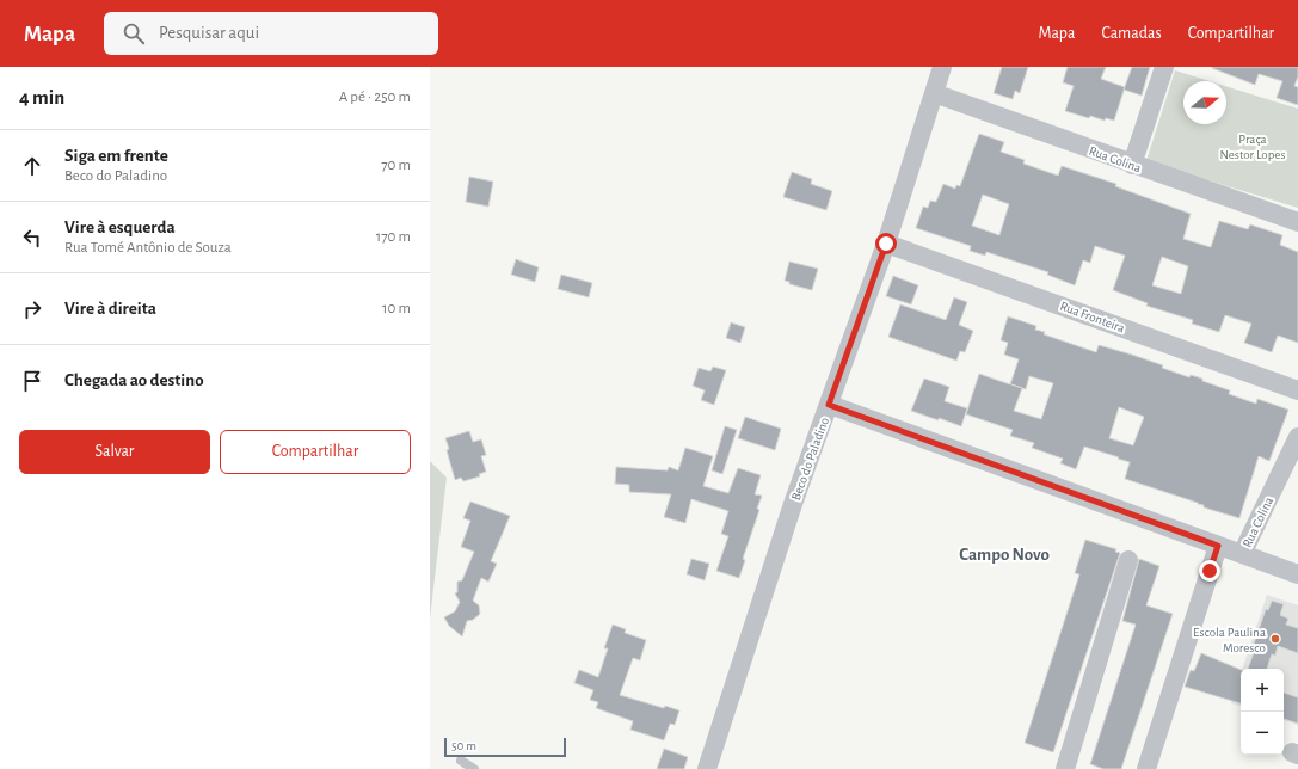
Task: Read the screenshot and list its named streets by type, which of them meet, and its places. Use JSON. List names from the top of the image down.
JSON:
{
  "streets": {
    "street": ["Rua Colina", "Rua Fronteira", "Beco do Paladino"]
  },
  "crossings": [
    ["Rua Colina", "Beco do Paladino"],
    ["Rua Fronteira", "Beco do Paladino"]
  ],
  "districts": ["Campo Novo"],
  "parks": ["Praça Nestor Lopes"],
  "places": ["Escola Paulina Moresco"],
  "scale_bar": "50 m",
  "north": "right",
  "page": {
    "header": "Mapa",
    "search": "Pesquisar aqui",
    "nav": ["Mapa", "Camadas", "Compartilhar"],
    "heading": ["4 min", "A pé · 250 m"],
    "list": [
      ["Siga em frente", "Beco do Paladino", "70 m"],
      ["Vire à esquerda", "Rua Tomé Antônio de Souza", "170 m"],
      ["Vire à direita", "10 m"],
      "Chegada ao destino"
    ],
    "buttons": ["Salvar", "Compartilhar"],
    "map_buttons": ["+", "−"],
    "scale": "50 m"
  }
}
